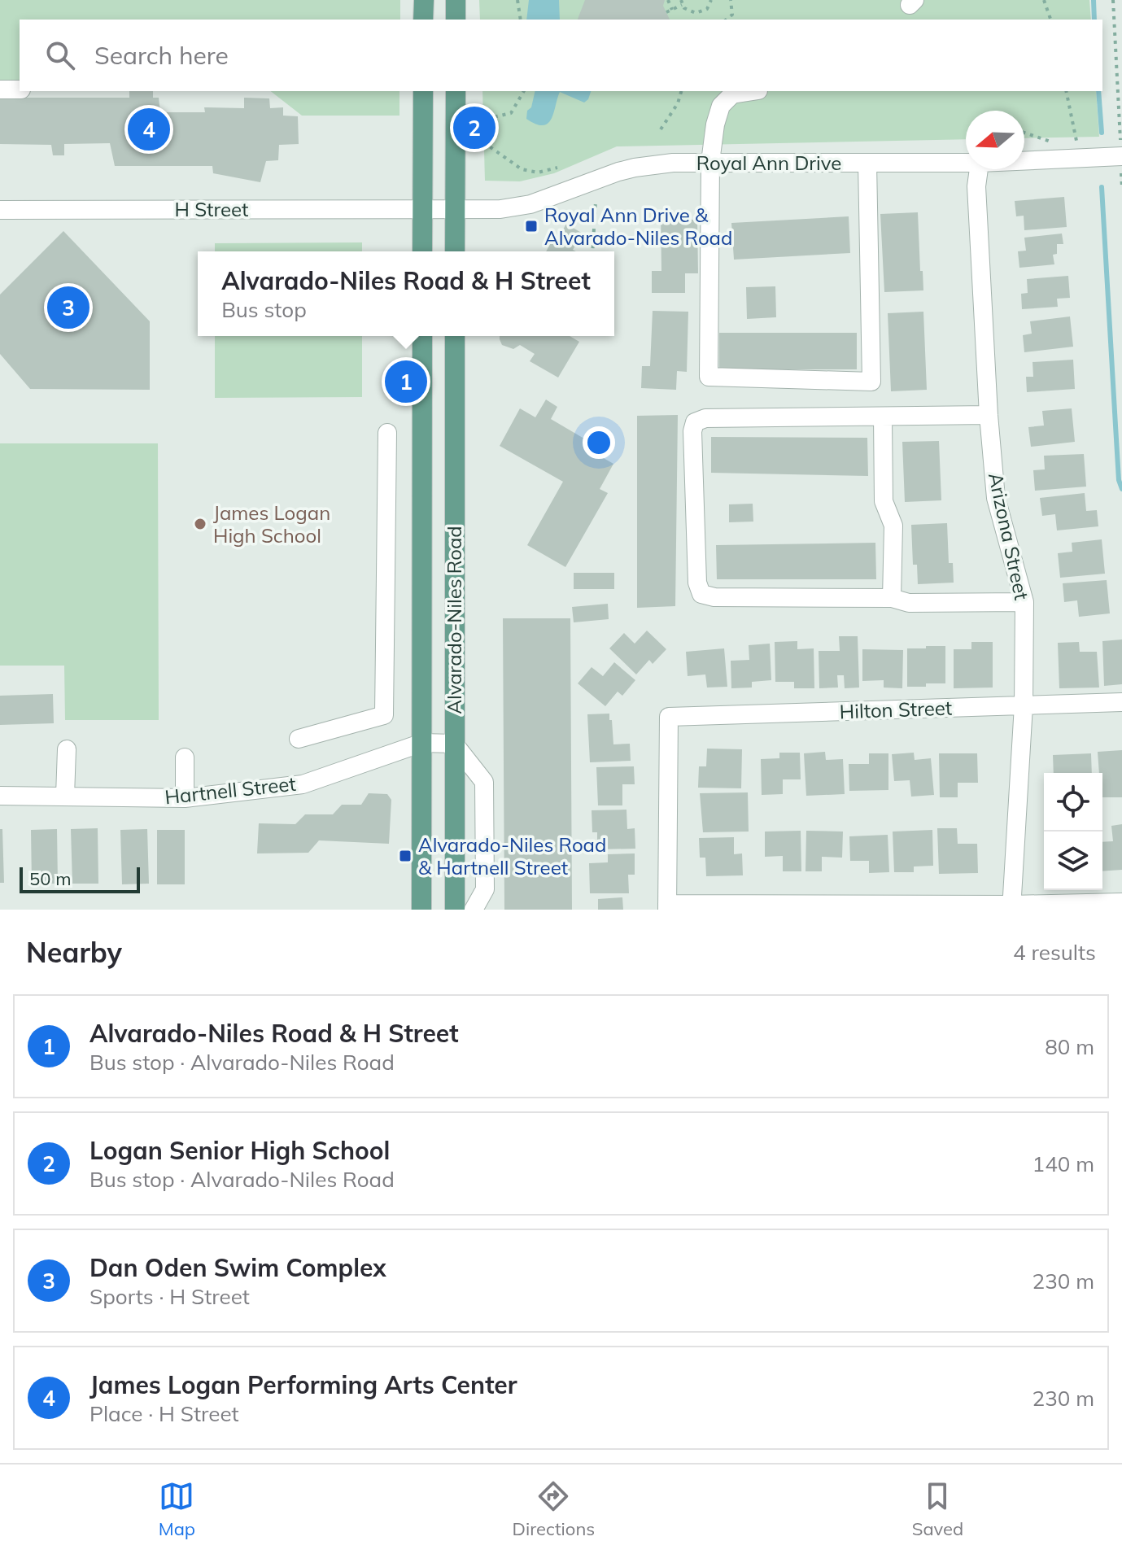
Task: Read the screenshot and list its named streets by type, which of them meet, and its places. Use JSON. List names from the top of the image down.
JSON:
{
  "streets": {
    "main road": ["Alvarado-Niles Road"],
    "street": [
      "Royal Ann Drive",
      "H Street",
      "Arizona Street",
      "Hilton Street",
      "Hartnell Street"
    ]
  },
  "crossings": [
    ["Royal Ann Drive", "H Street"],
    ["Arizona Street", "Hilton Street"],
    ["Alvarado-Niles Road", "Hartnell Street"]
  ],
  "places": {
    "transit": ["Royal Ann Drive & Alvarado-Niles Road", "Alvarado-Niles Road & Hartnell Street"],
    "other": ["James Logan High School"]
  },
  "scale_bar": "50 m",
  "north": "left",
  "page": {
    "search": "Search here",
    "pins": [
      "2",
      "4",
      "3",
      "1"
    ],
    "popup": ["Alvarado-Niles Road & H Street", "Bus stop"],
    "scale": "50 m",
    "heading": ["Nearby", "4 results"],
    "list": [
      {
        "mark": "1",
        "name": "Alvarado-Niles Road & H Street",
        "note": "Bus stop · Alvarado-Niles Road",
        "value": "80 m"
      },
      {
        "mark": "2",
        "name": "Logan Senior High School",
        "note": "Bus stop · Alvarado-Niles Road",
        "value": "140 m"
      },
      {
        "mark": "3",
        "name": "Dan Oden Swim Complex",
        "note": "Sports · H Street",
        "value": "230 m"
      },
      {
        "mark": "4",
        "name": "James Logan Performing Arts Center",
        "note": "Place · H Street",
        "value": "230 m"
      }
    ],
    "nav": ["Map", "Directions", "Saved"]
  }
}
